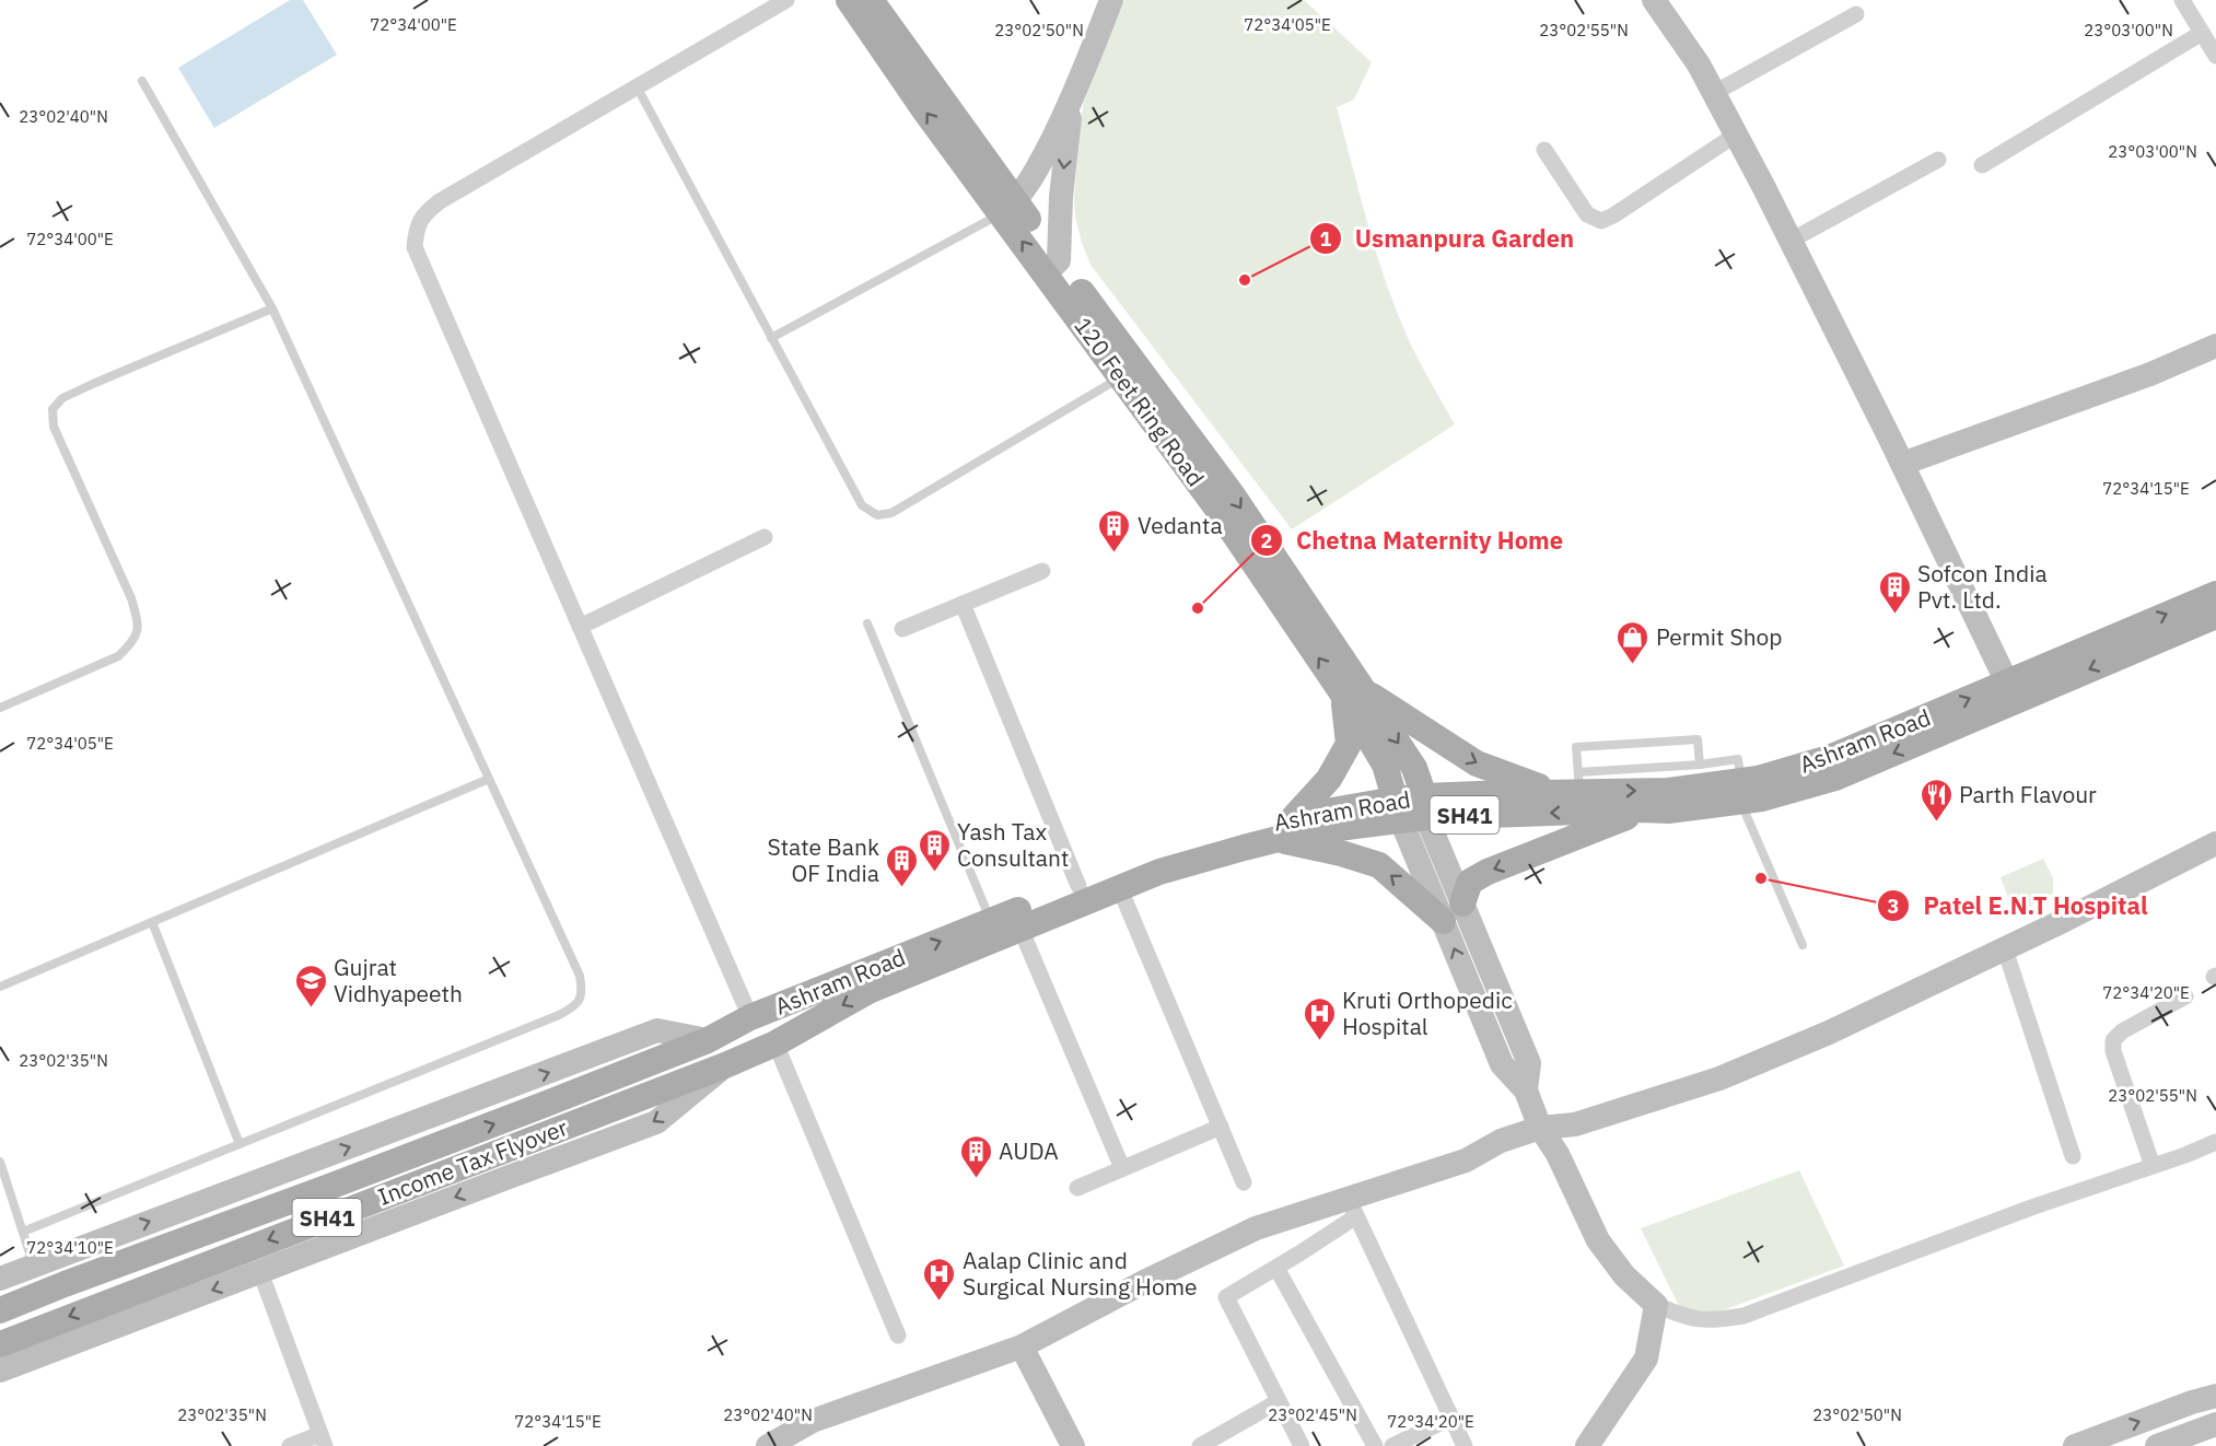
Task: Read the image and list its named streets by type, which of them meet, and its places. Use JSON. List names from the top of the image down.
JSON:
{
  "streets": {
    "main road": [
      "120 Feet Ring Road",
      "Ashram Road",
      "SH41",
      "Income Tax Flyover"
    ]
  },
  "crossings": [
    ["120 Feet Ring Road", "Ashram Road"],
    ["Ashram Road", "Income Tax Flyover"]
  ],
  "places": {
    "other": ["Usmanpura Garden", "Chetna Maternity Home", "Patel E.N.T Hospital"],
    "building": [
      "Vedanta",
      "Sofcon India Pvt. Ltd.",
      "Yash Tax Consultant",
      "State Bank OF India",
      "AUDA"
    ],
    "shop": ["Permit Shop"],
    "restaurant": ["Parth Flavour"],
    "school or university": ["Gujrat Vidhyapeeth"],
    "hospital": ["Kruti Orthopedic Hospital", "Aalap Clinic and Surgical Nursing Home"]
  },
  "coordinates": [
    "72°34'00\"E",
    "72°34'05\"E",
    "23°03'00\"N",
    "23°02'50\"N",
    "23°02'55\"N",
    "23°02'40\"N",
    "72°34'15\"E",
    "72°34'20\"E",
    "23°02'35\"N",
    "72°34'10\"E",
    "23°02'45\"N"
  ]
}
